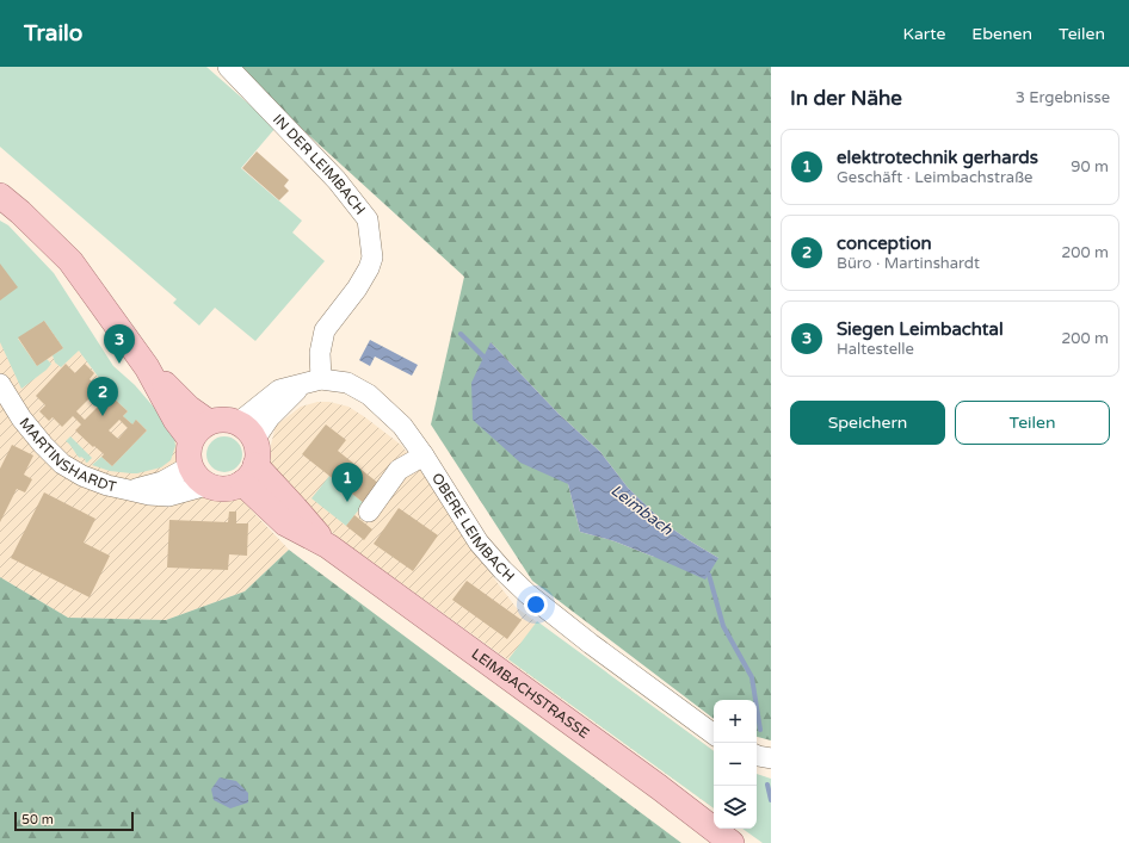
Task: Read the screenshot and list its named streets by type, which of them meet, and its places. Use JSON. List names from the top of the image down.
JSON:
{
  "streets": {
    "main road": ["LEIMBACHSTRASSE"],
    "street": ["IN DER LEIMBACH", "MARTINSHARDT", "OBERE LEIMBACH"]
  },
  "crossings": [
    ["IN DER LEIMBACH", "OBERE LEIMBACH"],
    ["MARTINSHARDT", "OBERE LEIMBACH"],
    ["MARTINSHARDT", "LEIMBACHSTRASSE"],
    ["OBERE LEIMBACH", "LEIMBACHSTRASSE"]
  ],
  "water": ["Leimbach"],
  "scale_bar": "50 m",
  "page": {
    "header": "Trailo",
    "nav": ["Karte", "Ebenen", "Teilen"],
    "heading": ["In der Nähe", "3 Ergebnisse"],
    "list": [
      {
        "mark": "1",
        "name": "elektrotechnik gerhards",
        "note": "Geschäft · Leimbachstraße",
        "value": "90 m"
      },
      {
        "mark": "2",
        "name": "conception",
        "note": "Büro · Martinshardt",
        "value": "200 m"
      },
      {
        "mark": "3",
        "name": "Siegen Leimbachtal",
        "note": "Haltestelle",
        "value": "200 m"
      }
    ],
    "pins": ["3", "2", "1"],
    "buttons": ["Speichern", "Teilen"],
    "map_buttons": ["+", "−"],
    "scale": "50 m"
  }
}
